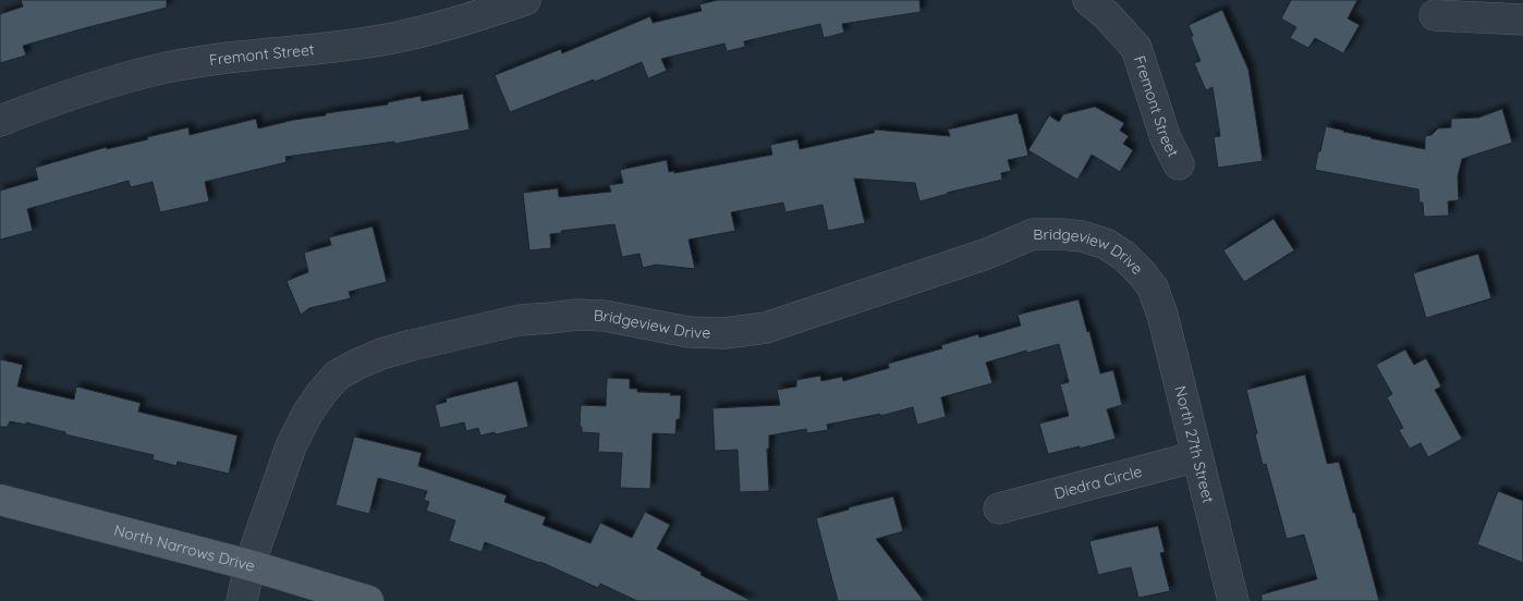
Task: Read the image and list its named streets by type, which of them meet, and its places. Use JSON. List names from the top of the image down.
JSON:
{
  "streets": {
    "main road": ["North Narrows Drive"],
    "street": [
      "Fremont Street",
      "Bridgeview Drive",
      "North 27th Street",
      "Diedra Circle"
    ]
  },
  "crossings": [
    ["Bridgeview Drive", "North 27th Street"],
    ["Bridgeview Drive", "North Narrows Drive"],
    ["North 27th Street", "Diedra Circle"]
  ]
}
